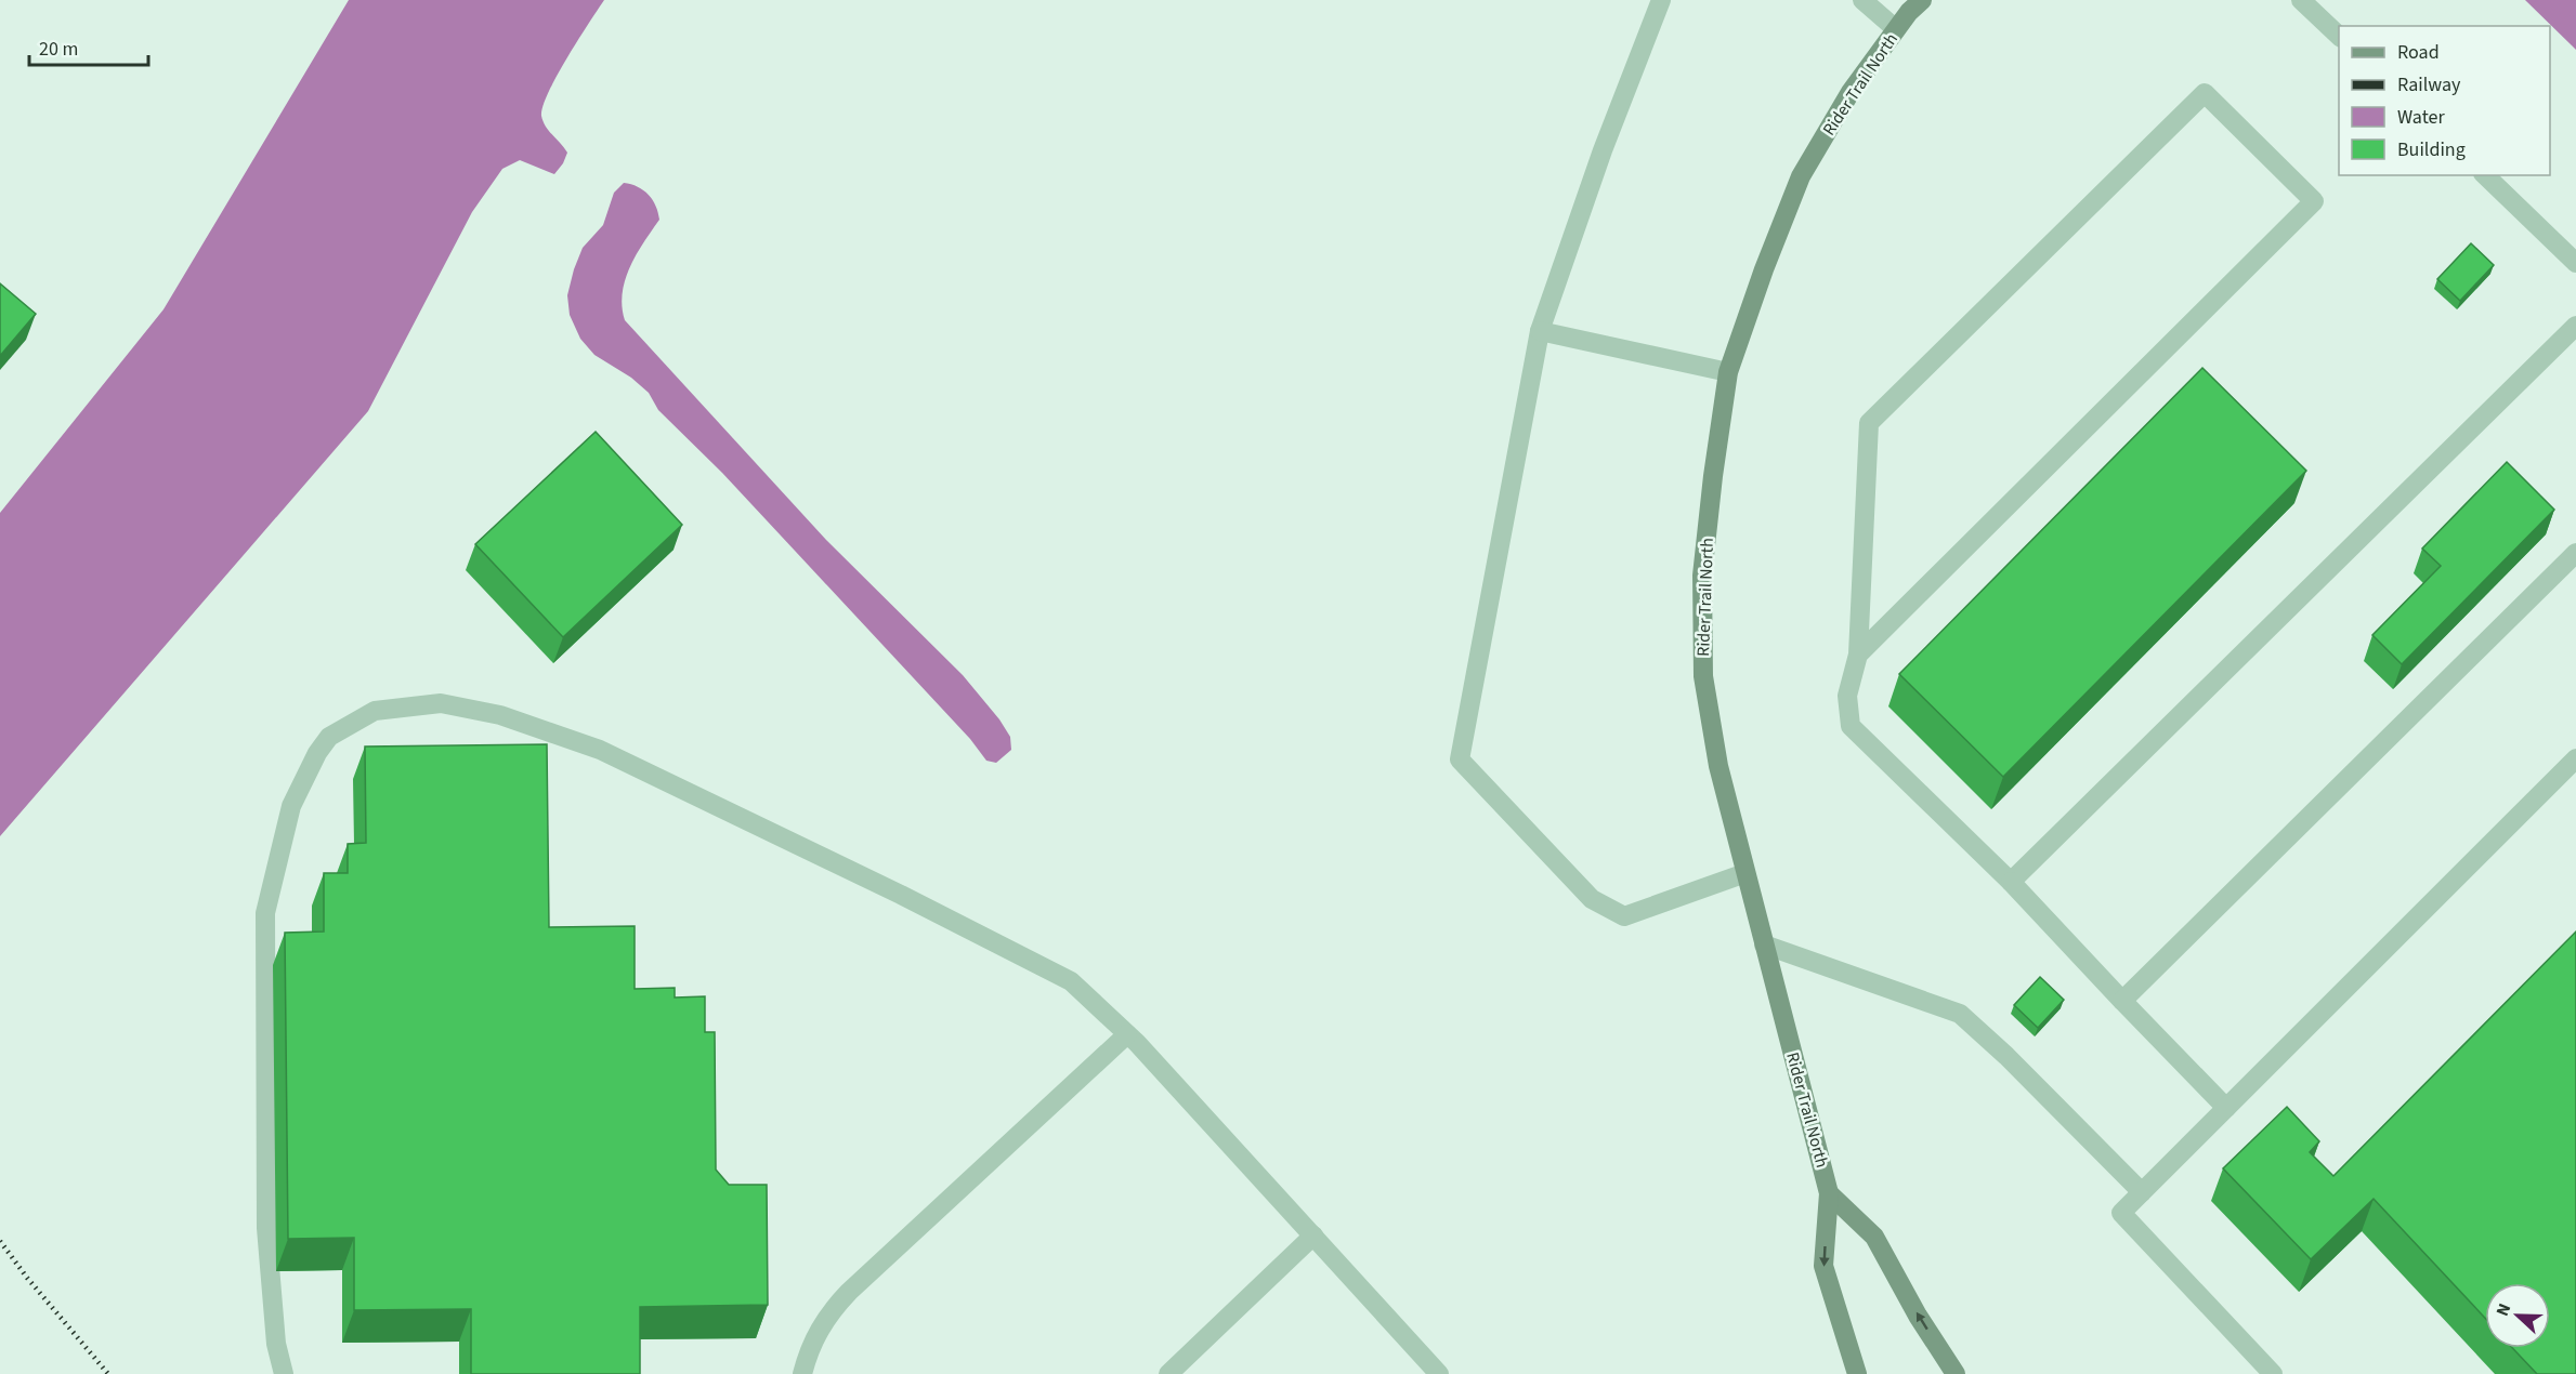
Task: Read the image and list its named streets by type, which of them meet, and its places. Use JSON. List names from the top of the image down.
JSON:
{
  "streets": {
    "street": ["Rider Trail North"]
  },
  "legend": [
    "Road",
    "Railway",
    "Water",
    "Building"
  ],
  "scale_bar": "20 m",
  "north": "left"
}
